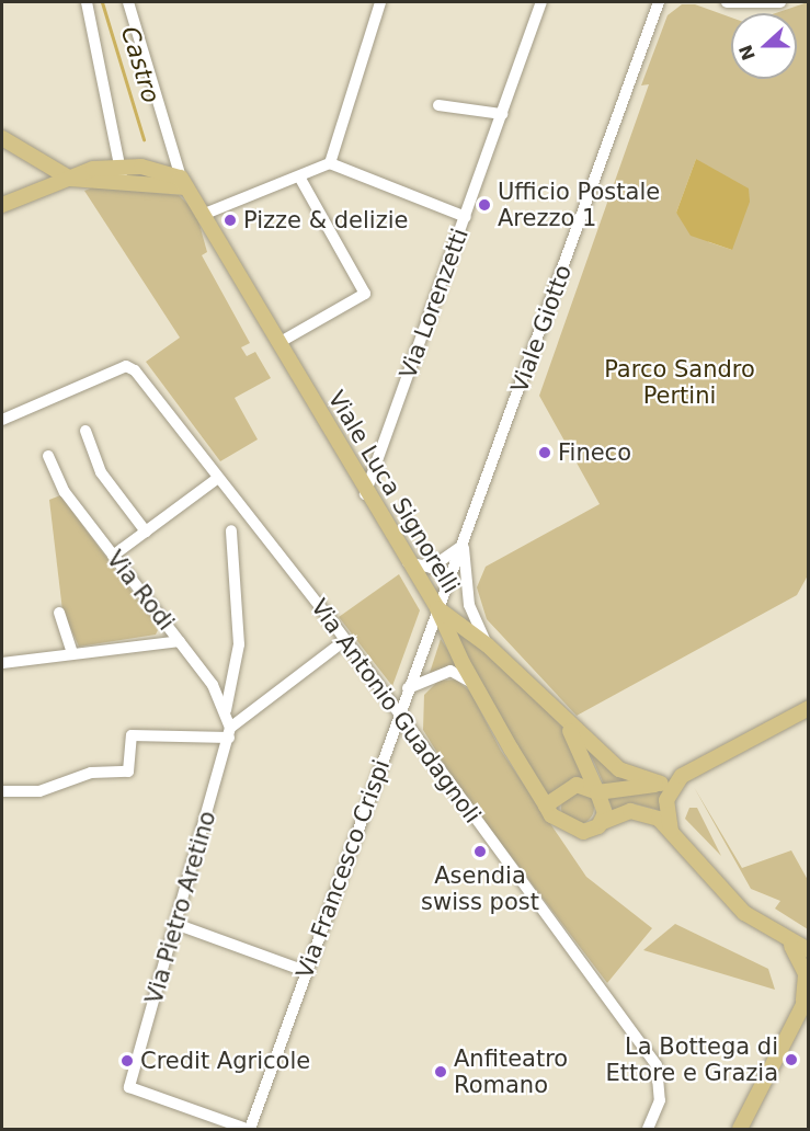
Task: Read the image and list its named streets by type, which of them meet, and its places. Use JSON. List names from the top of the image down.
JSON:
{
  "streets": {
    "main road": ["Viale Luca Signorelli"],
    "street": [
      "Via Lorenzetti",
      "Viale Giotto",
      "Via Rodi",
      "Via Antonio Guadagnoli",
      "Via Francesco Crispi",
      "Via Pietro Aretino"
    ]
  },
  "crossings": [
    ["Via Lorenzetti", "Viale Luca Signorelli"],
    ["Viale Giotto", "Viale Luca Signorelli"],
    ["Viale Giotto", "Via Francesco Crispi"],
    ["Viale Luca Signorelli", "Via Francesco Crispi"],
    ["Via Rodi", "Via Pietro Aretino"],
    ["Via Antonio Guadagnoli", "Via Francesco Crispi"],
    ["Via Francesco Crispi", "Via Pietro Aretino"]
  ],
  "water": ["Castro"],
  "parks": ["Parco Sandro Pertini"],
  "places": [
    "Ufficio Postale Arezzo 1",
    "Pizze & delizie",
    "Fineco",
    "Asendia swiss post",
    "La Bottega di Ettore e Grazia",
    "Credit Agricole",
    "Anfiteatro Romano"
  ],
  "north": "left"
}
